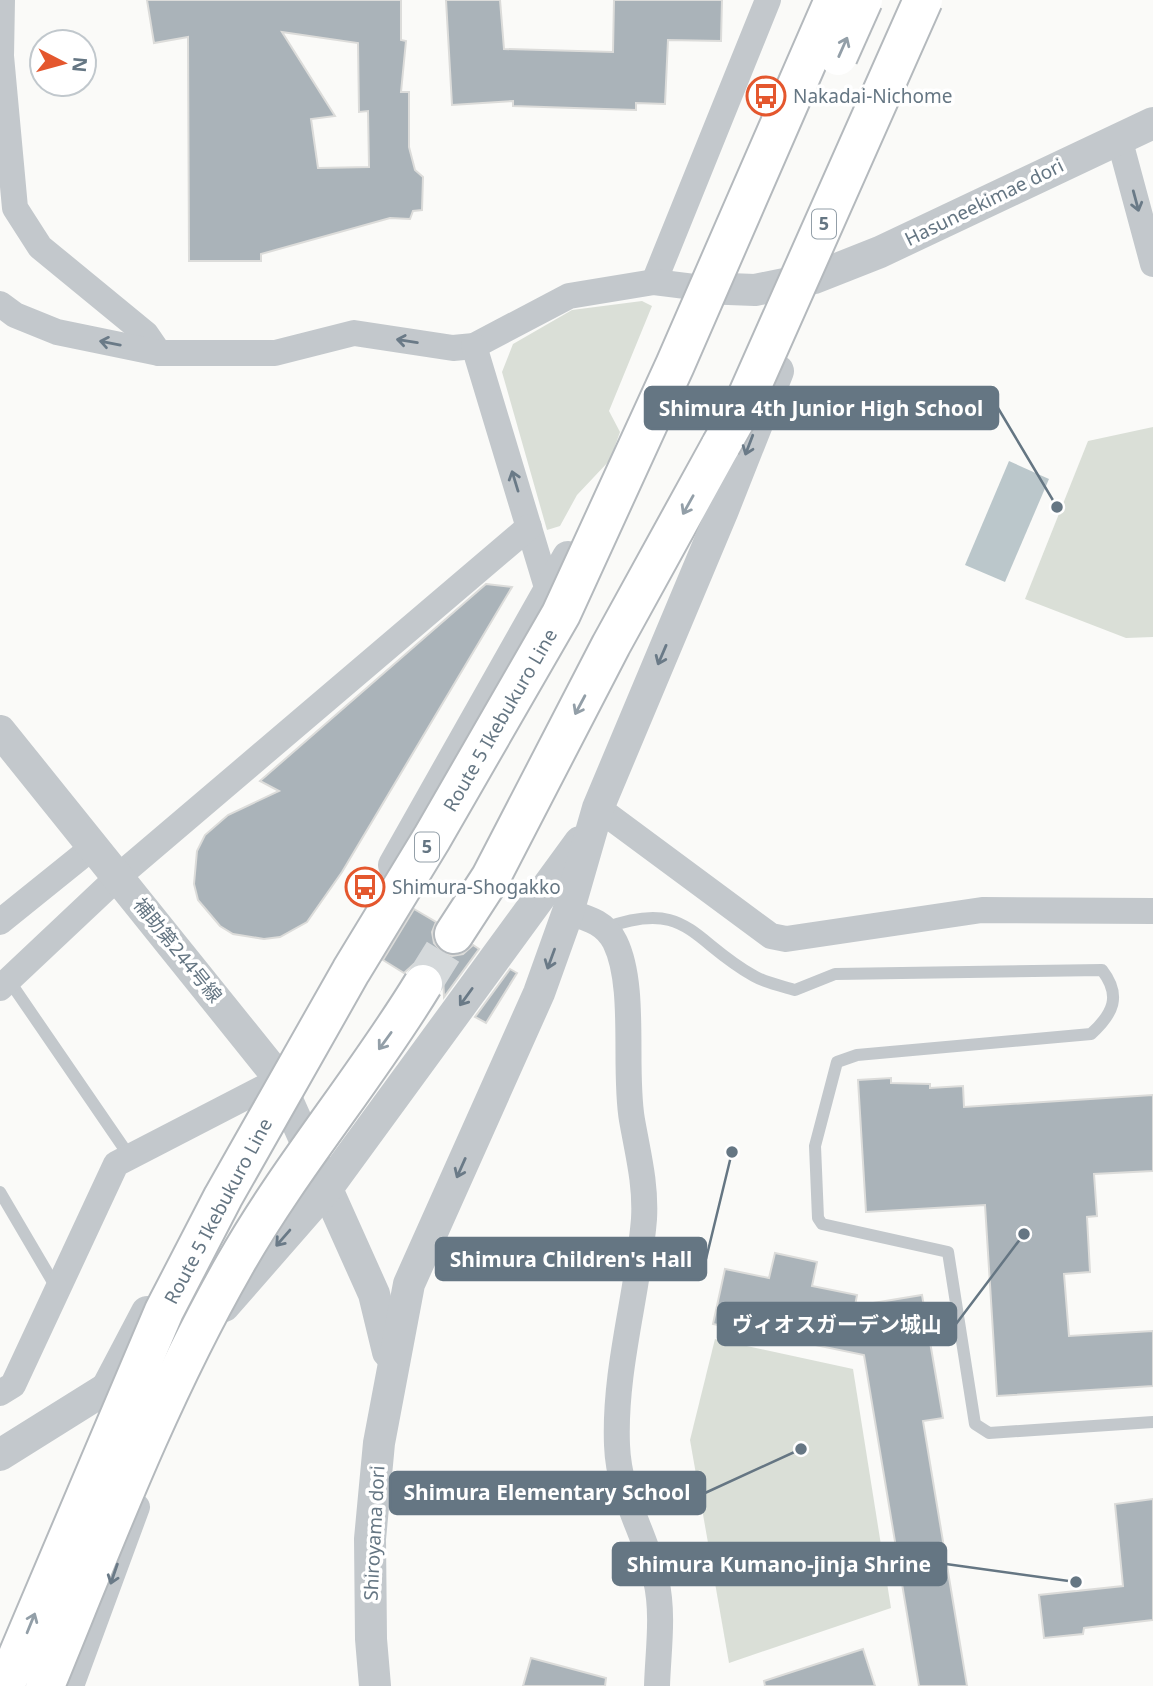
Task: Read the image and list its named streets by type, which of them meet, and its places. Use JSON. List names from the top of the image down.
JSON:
{
  "streets": {
    "highway": ["5", "Route 5 Ikebukuro Line"],
    "street": ["Hasuneekimae dori", "補助第244号線", "Shiroyama dori"]
  },
  "crossings": [
    ["補助第244号線", "Shiroyama dori"]
  ],
  "places": {
    "bus stop": ["Nakadai-Nichome", "Shimura-Shogakko"],
    "other": [
      "Shimura 4th Junior High School",
      "Shimura Children's Hall",
      "ヴィオスガーデン城山",
      "Shimura Elementary School",
      "Shimura Kumano-jinja Shrine"
    ]
  },
  "north": "right"
}
